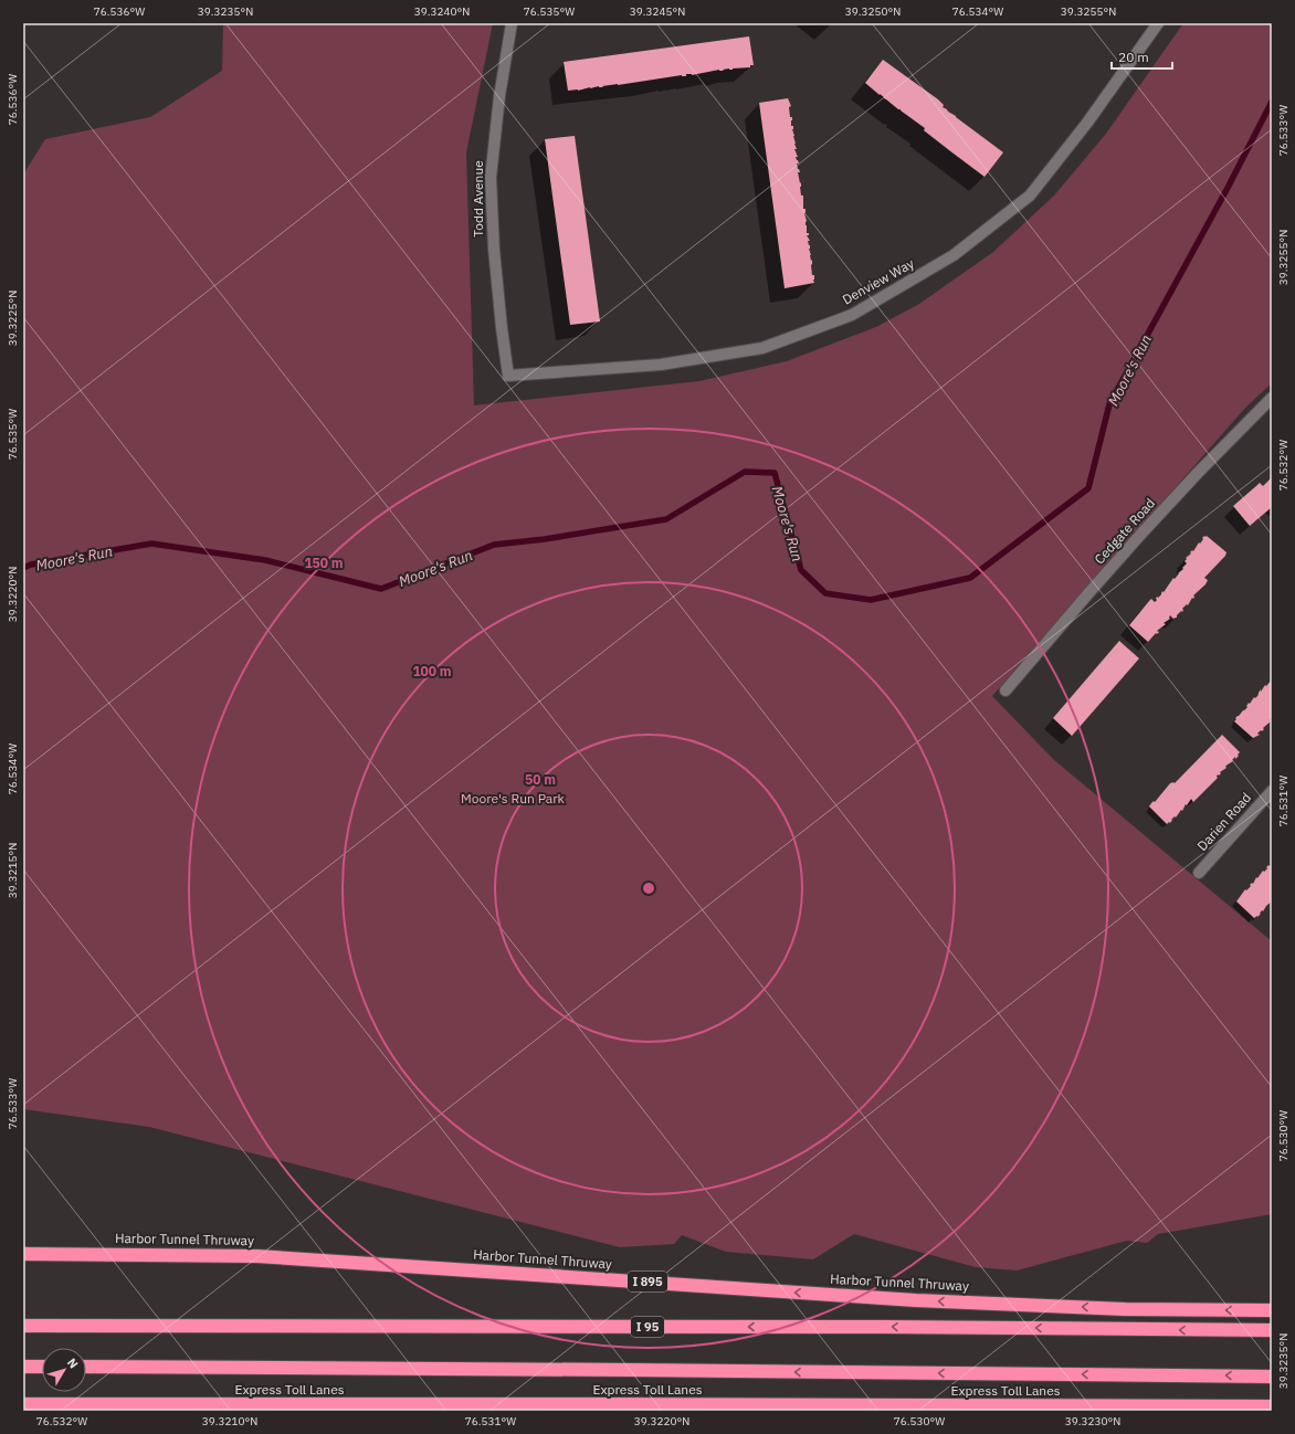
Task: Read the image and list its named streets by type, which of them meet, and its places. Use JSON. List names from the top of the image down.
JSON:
{
  "streets": {
    "highway": [
      "Harbor Tunnel Thruway",
      "I 895",
      "I 95",
      "Express Toll Lanes"
    ],
    "street": [
      "Todd Avenue",
      "Denview Way",
      "Cedgate Road",
      "Darien Road"
    ]
  },
  "crossings": [
    ["Todd Avenue", "Denview Way"]
  ],
  "water": ["Moore's Run"],
  "parks": ["Moore's Run Park"],
  "scale_bar": "20 m",
  "north": "top right",
  "coordinates": [
    "76.536°W",
    "39.3235°N",
    "39.3240°N",
    "76.535°W",
    "39.3245°N",
    "39.3250°N",
    "76.534°W",
    "39.3255°N",
    "76.533°W",
    "39.3225°N",
    "76.532°W",
    "39.3220°N",
    "76.531°W",
    "39.3215°N",
    "76.530°W",
    "39.3210°N",
    "39.3230°N"
  ],
  "rings": ["150 m", "100 m", "50 m"]
}
